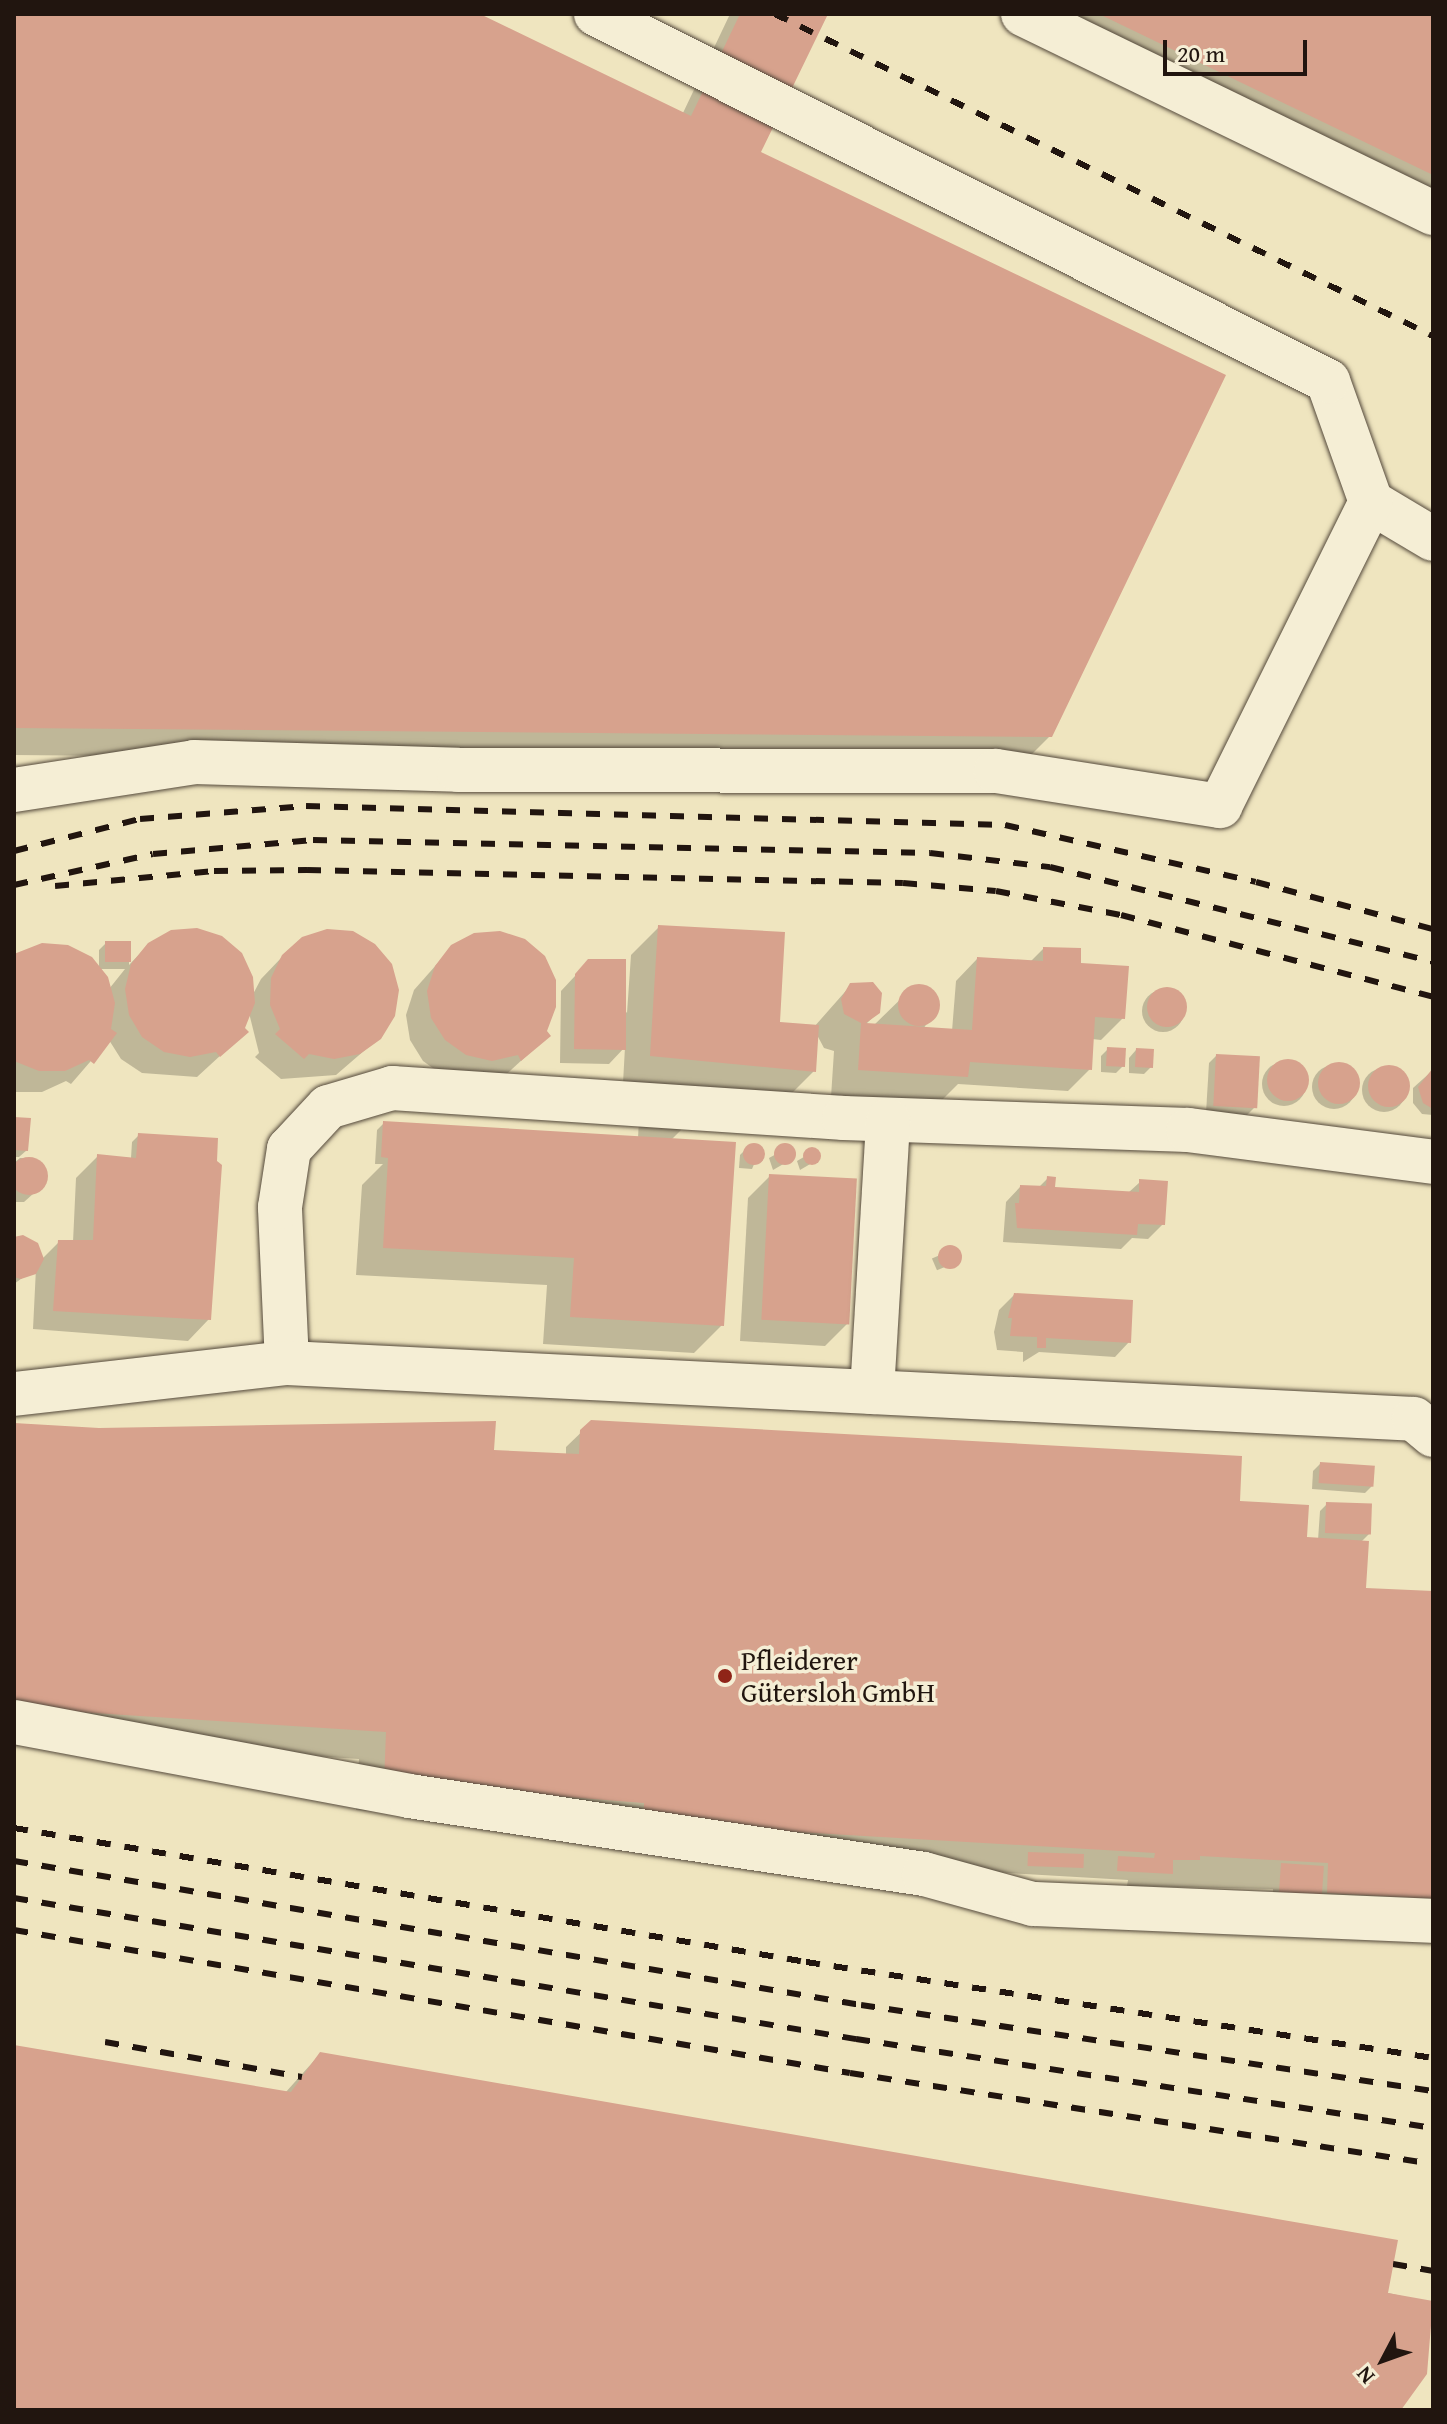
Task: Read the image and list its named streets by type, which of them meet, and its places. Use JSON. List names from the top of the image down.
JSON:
{
  "places": ["Pfleiderer Gütersloh GmbH"],
  "scale_bar": "20 m",
  "north": "bottom left"
}
